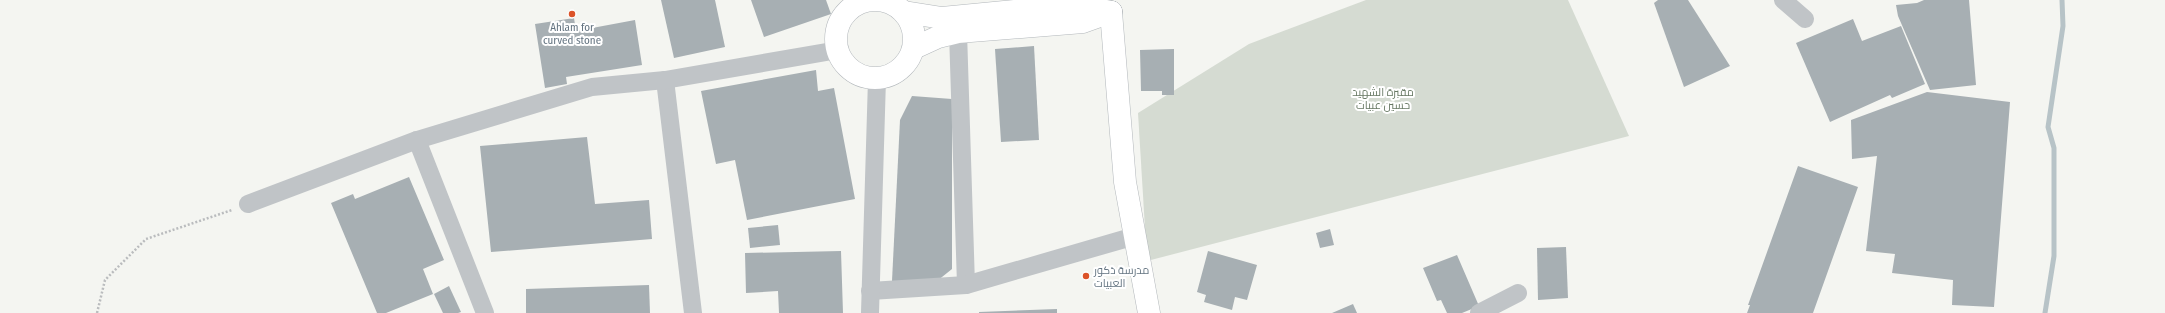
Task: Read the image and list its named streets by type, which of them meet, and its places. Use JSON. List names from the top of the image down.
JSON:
{
  "parks": ["مقبرة الشهيد حسين عبيات"],
  "places": ["Ahlam for curved stone", "مدرسة ذكور العبيات"]
}
